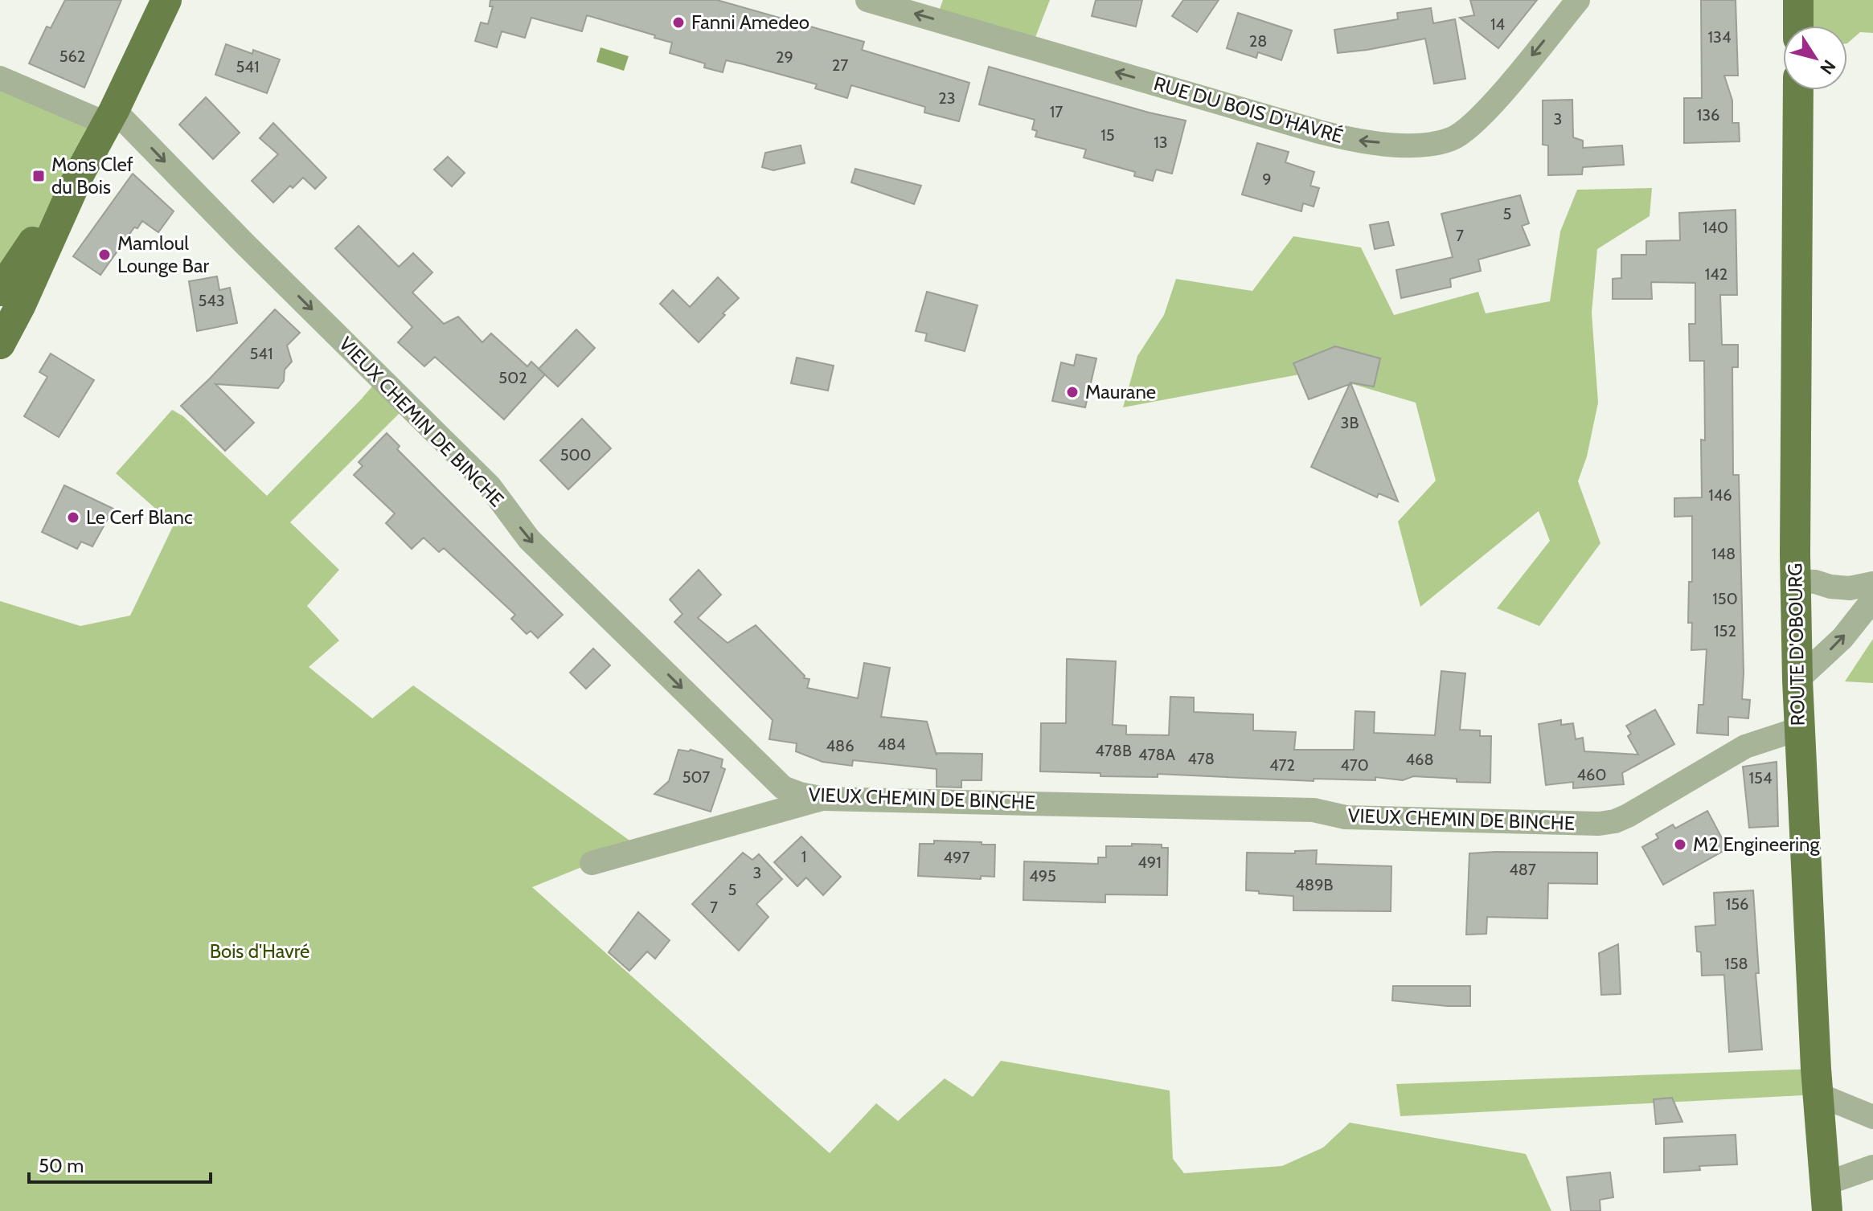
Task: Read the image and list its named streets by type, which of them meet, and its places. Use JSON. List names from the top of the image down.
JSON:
{
  "streets": {
    "main road": ["ROUTE D'OBOURG"],
    "street": ["RUE DU BOIS D'HAVRÉ", "VIEUX CHEMIN DE BINCHE"]
  },
  "crossings": [
    ["VIEUX CHEMIN DE BINCHE", "ROUTE D'OBOURG"]
  ],
  "one_way": ["RUE DU BOIS D'HAVRÉ", "VIEUX CHEMIN DE BINCHE"],
  "parks": ["Bois d'Havré"],
  "places": {
    "other": [
      "Fanni Amedeo",
      "Mamloul Lounge Bar",
      "Maurane",
      "Le Cerf Blanc",
      "M2 Engineering"
    ],
    "transit": ["Mons Clef du Bois"]
  },
  "house_numbers": [
    "14",
    "134",
    "28",
    "562",
    "29",
    "27",
    "541",
    "23",
    "17",
    "136",
    "3",
    "15",
    "13",
    "9",
    "5",
    "140",
    "7",
    "142",
    "543",
    "541",
    "502",
    "3B",
    "500",
    "146",
    "148",
    "150",
    "152",
    "484",
    "486",
    "478B",
    "478A",
    "478",
    "468",
    "472",
    "470",
    "460",
    "507",
    "154",
    "1",
    "497",
    "491",
    "487",
    "3",
    "495",
    "489B",
    "5",
    "156",
    "7",
    "158"
  ],
  "scale_bar": "50 m",
  "north": "bottom right"
}
